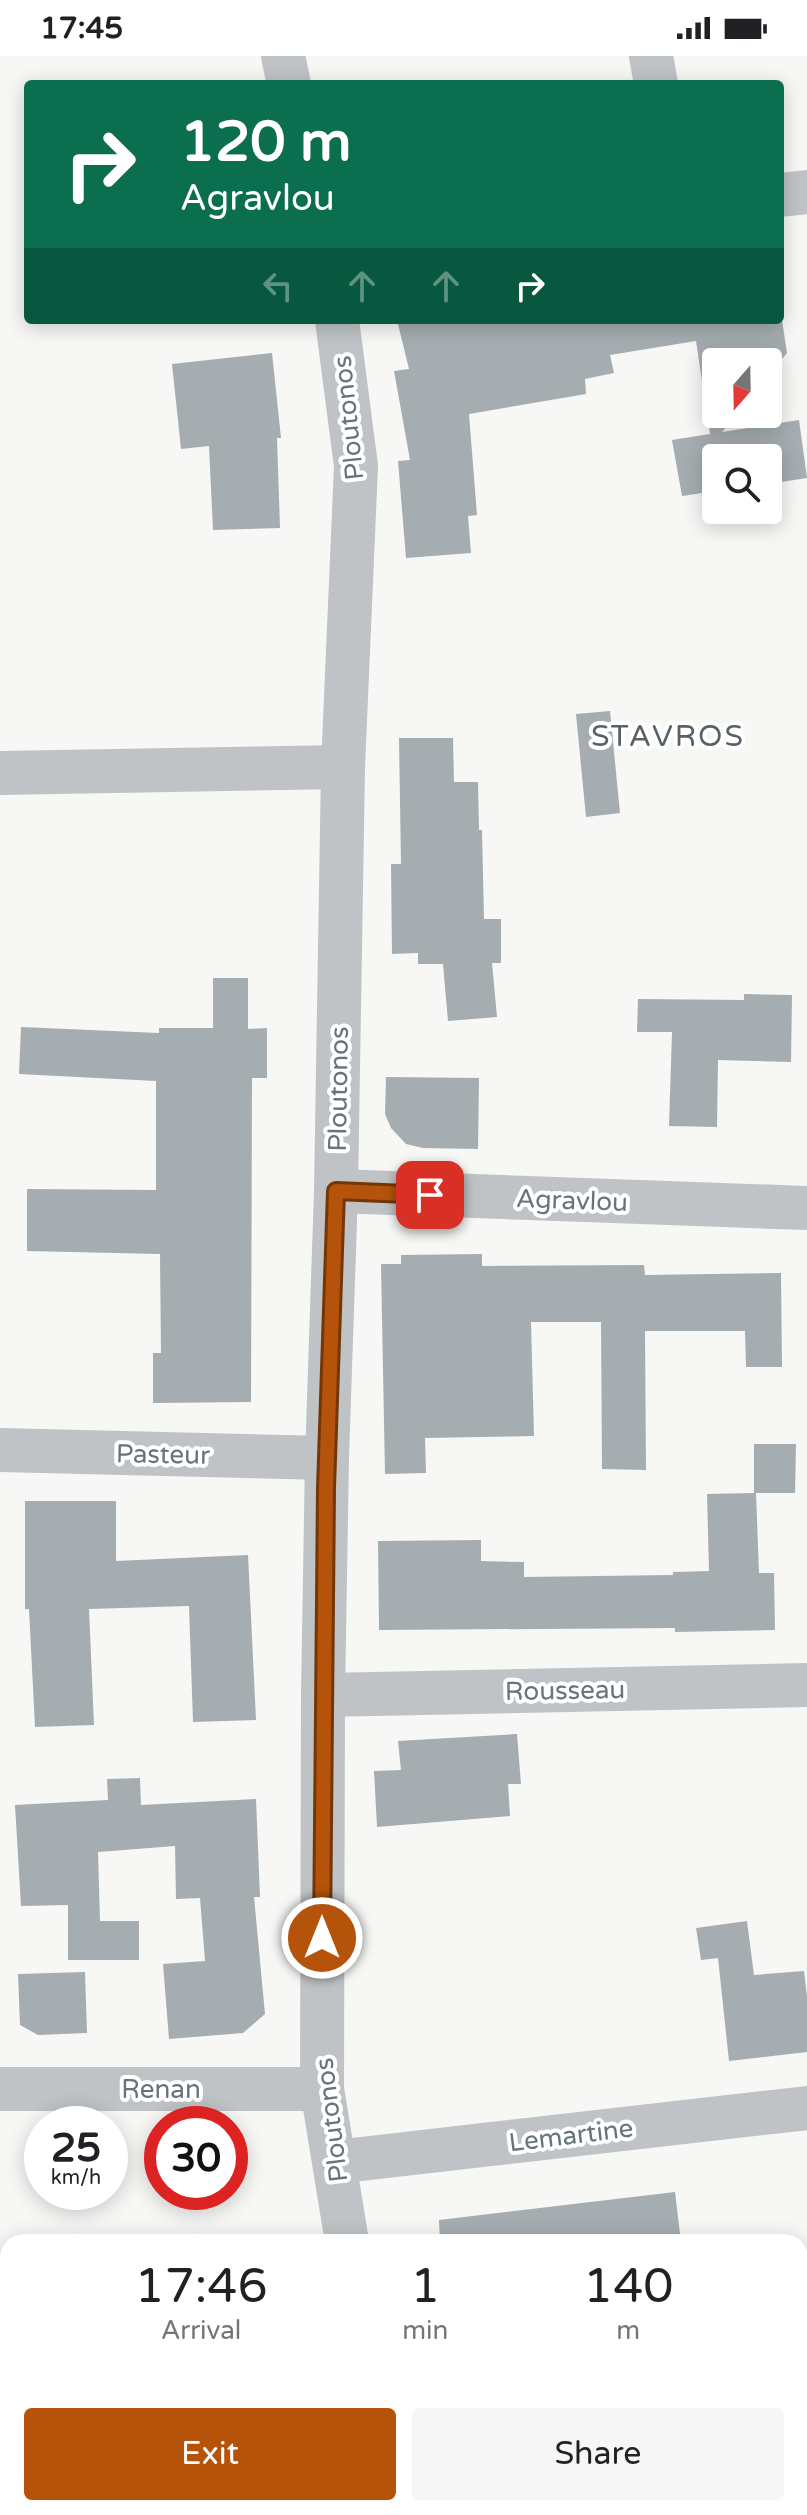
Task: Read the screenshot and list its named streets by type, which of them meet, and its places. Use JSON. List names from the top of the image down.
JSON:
{
  "streets": {
    "street": [
      "Ploutonos",
      "Agravlou",
      "Pasteur",
      "Rousseau",
      "Renan",
      "Lemartine"
    ]
  },
  "crossings": [
    ["Ploutonos", "Agravlou"],
    ["Ploutonos", "Pasteur"],
    ["Ploutonos", "Rousseau"],
    ["Ploutonos", "Renan"],
    ["Ploutonos", "Lemartine"]
  ],
  "districts": ["STAVROS"],
  "north": "bottom",
  "page": {
    "status": "17:45",
    "turn": ["120 m", "Agravlou"],
    "speed": "25 km/h",
    "limit": "30",
    "eta": [
      "17:46",
      "Arrival",
      "1",
      "min",
      "140",
      "m"
    ],
    "buttons": ["Exit", "Share"]
  }
}
